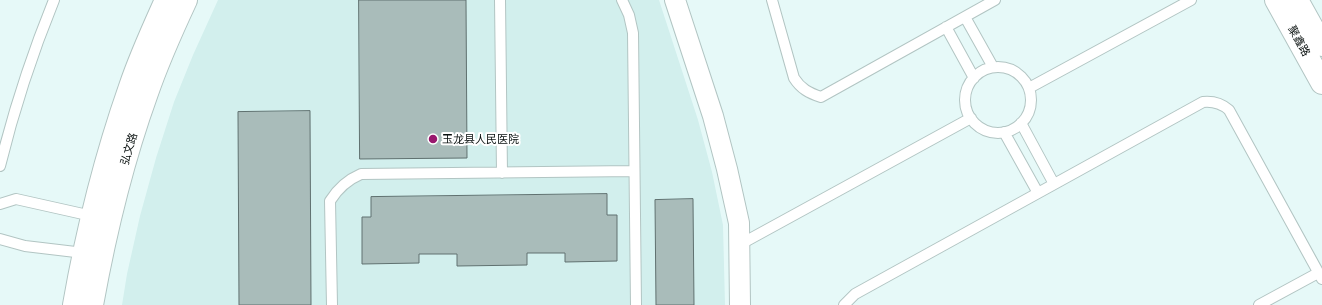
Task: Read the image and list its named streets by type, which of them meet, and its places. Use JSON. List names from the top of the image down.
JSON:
{
  "streets": {
    "street": ["聚鑫路", "弘文路"]
  },
  "places": ["玉龙县人民医院"]
}
